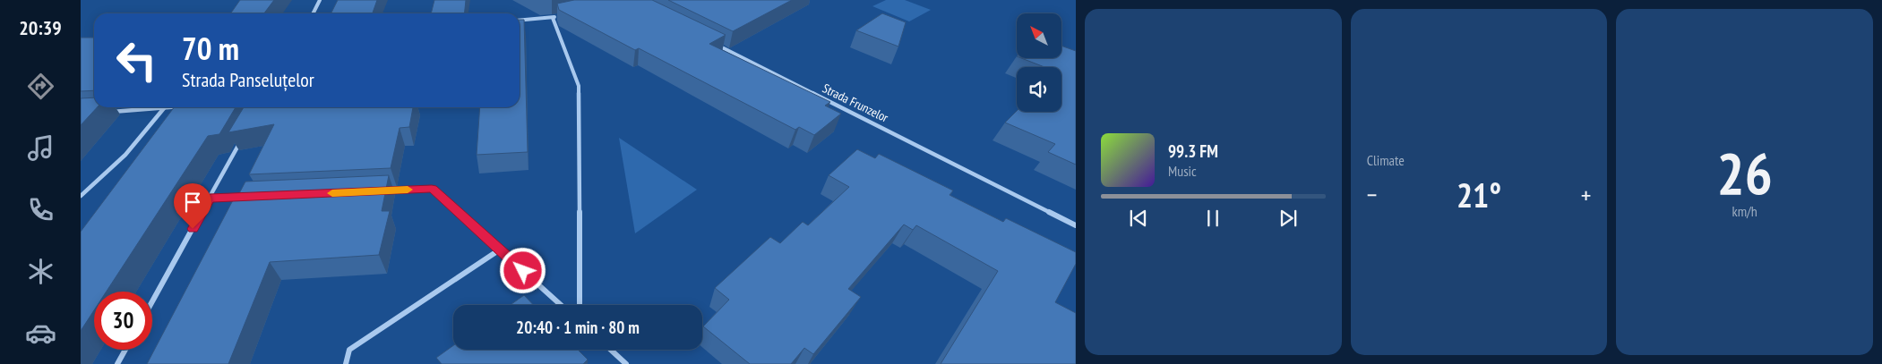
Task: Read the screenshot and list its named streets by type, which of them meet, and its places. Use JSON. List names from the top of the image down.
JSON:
{
  "streets": {
    "street": ["Strada Frunzelor"]
  },
  "north": "top left",
  "page": {
    "tabs": "20:39",
    "tile": [
      "Climate",
      ["26", "km/h"]
    ],
    "turn": ["70 m", "Strada Panseluțelor"],
    "song": ["99.3 FM", "Music"],
    "heat": ["−", "21°", "+"],
    "limit": "30",
    "trip": "20:40 · 1 min · 80 m"
  }
}
